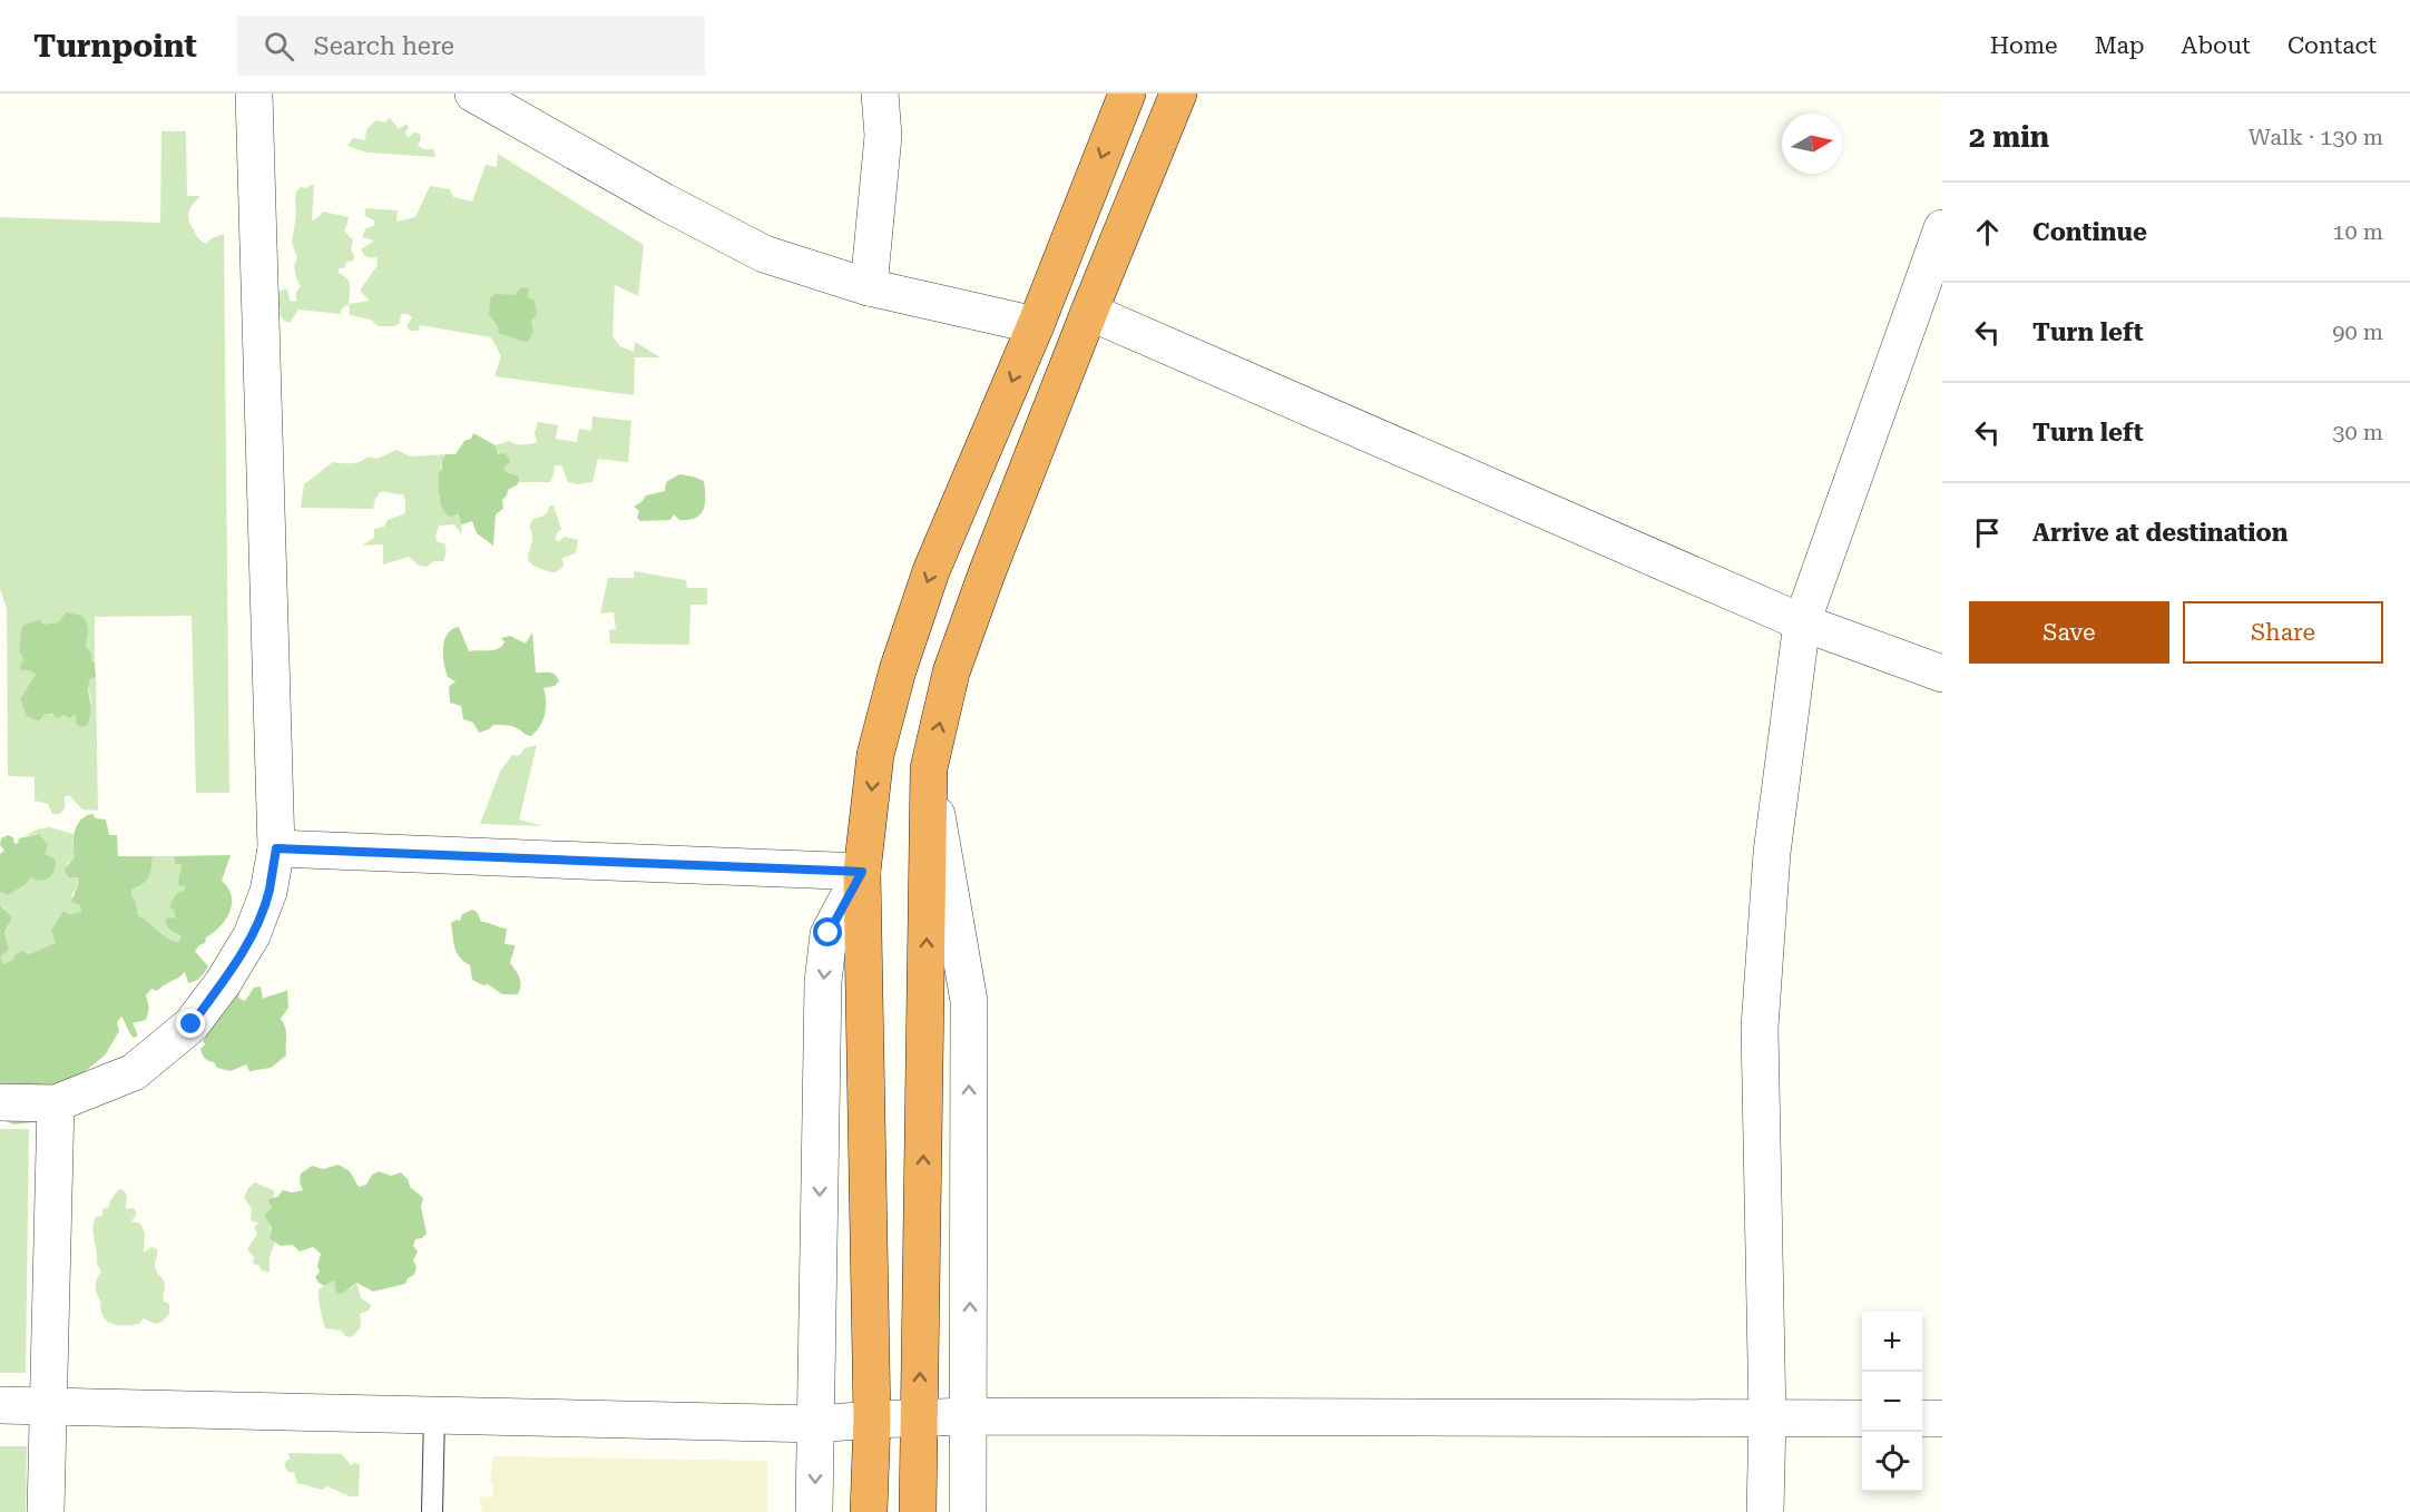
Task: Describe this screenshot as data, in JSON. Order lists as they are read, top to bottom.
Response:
{
  "north": "right",
  "page": {
    "header": "Turnpoint",
    "search": "Search here",
    "nav": [
      "Home",
      "Map",
      "About",
      "Contact"
    ],
    "heading": ["2 min", "Walk · 130 m"],
    "list": [
      ["Continue", "10 m"],
      ["Turn left", "90 m"],
      ["Turn left", "30 m"],
      "Arrive at destination"
    ],
    "buttons": ["Save", "Share"],
    "map_buttons": ["+", "−"]
  }
}
